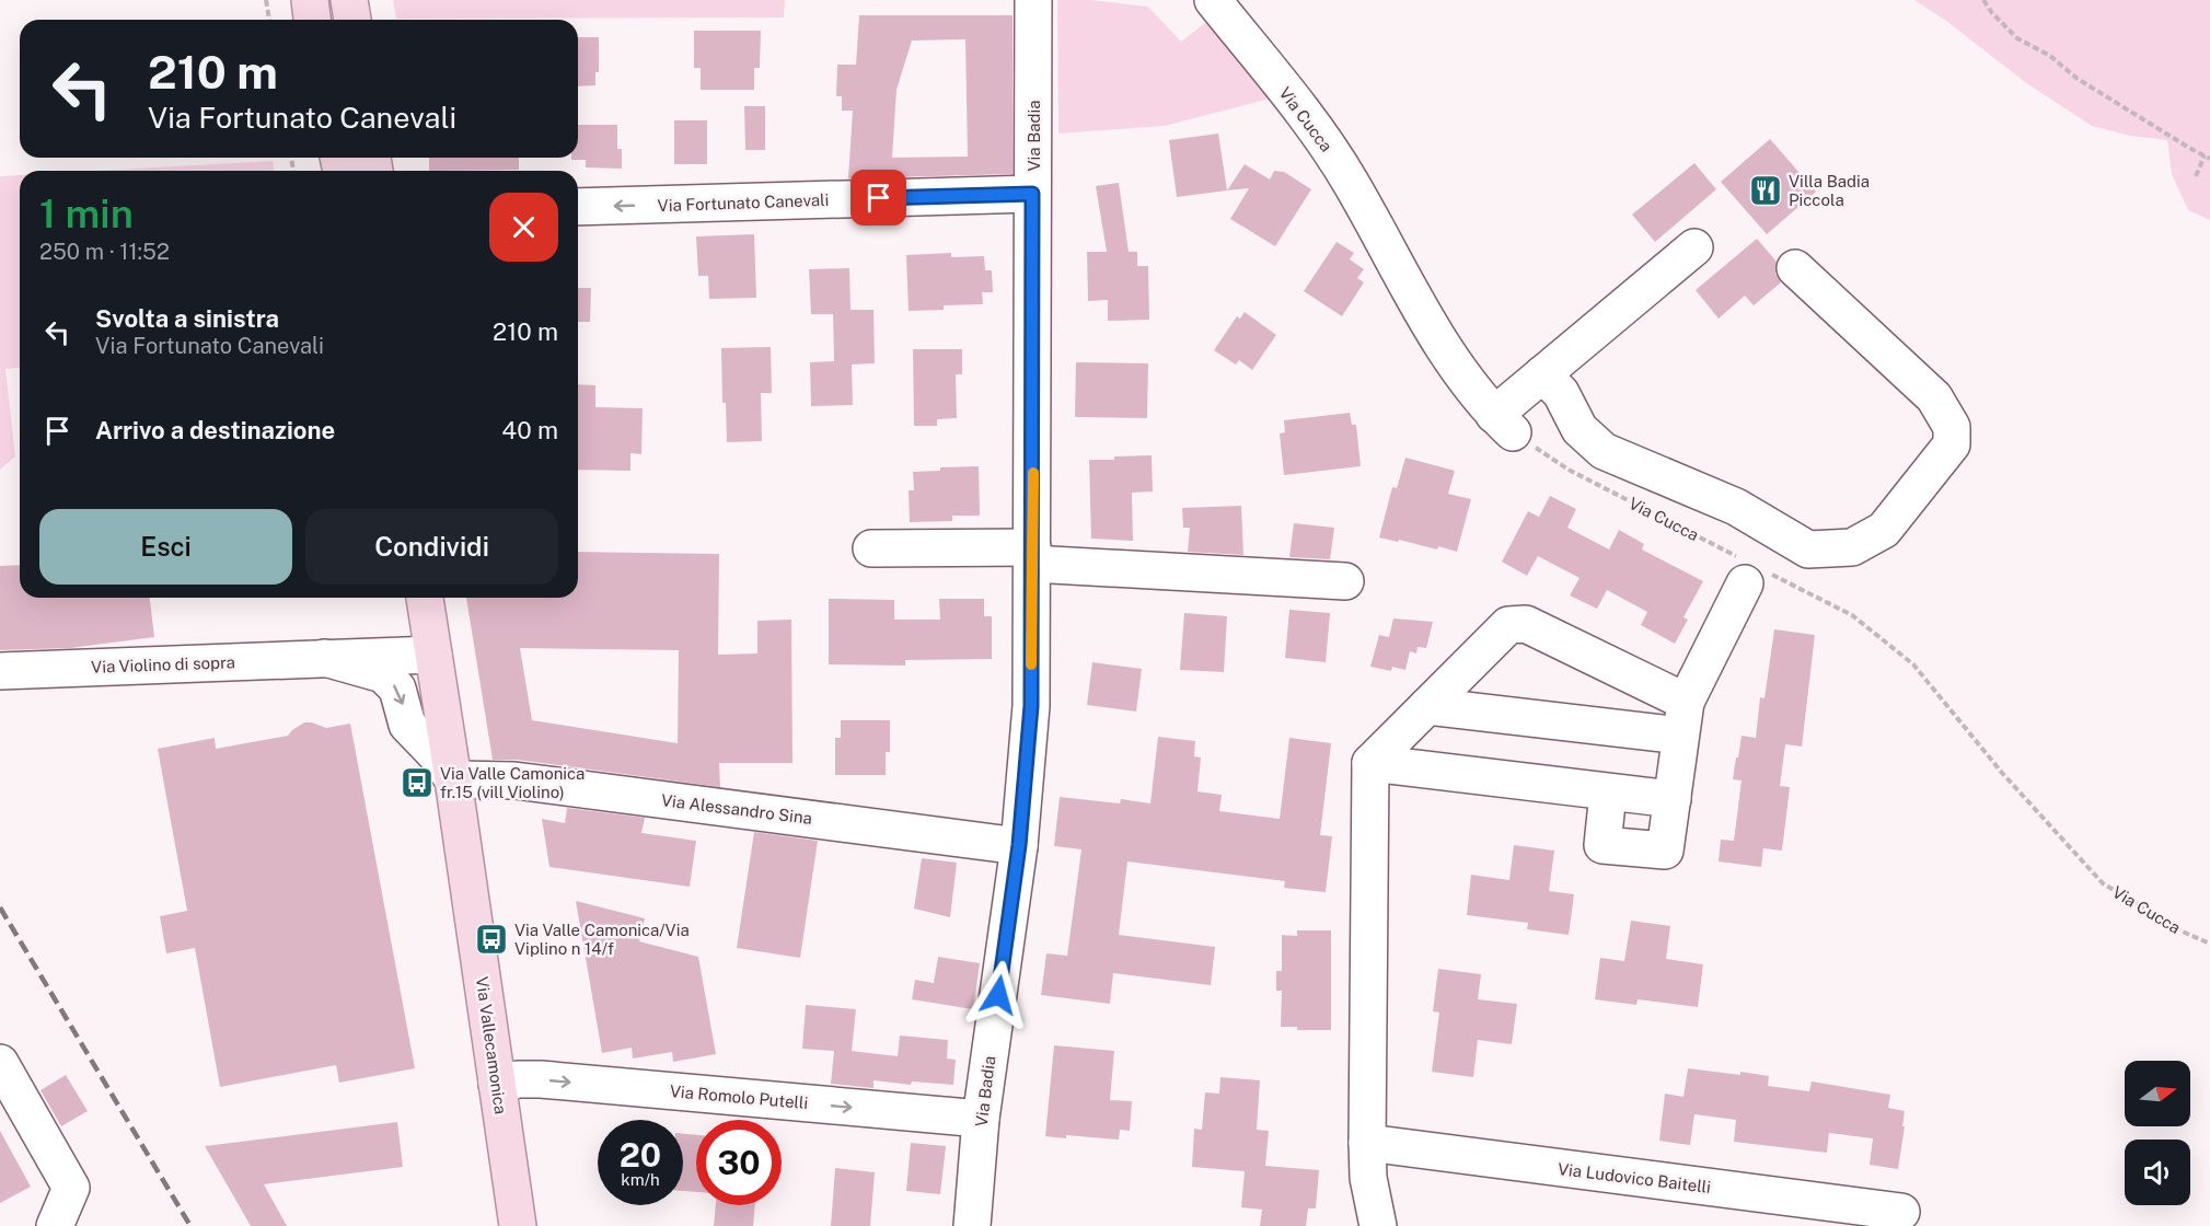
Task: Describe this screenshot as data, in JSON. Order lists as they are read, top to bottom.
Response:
{
  "streets": {
    "main road": ["Via Vallecamonica"],
    "street": [
      "Via Cucca",
      "Via Badia",
      "Via Fortunato Canevali",
      "Via Violino di sopra",
      "Via Alessandro Sina",
      "Via Romolo Putelli",
      "Via Ludovico Baitelli"
    ]
  },
  "crossings": [
    ["Via Badia", "Via Fortunato Canevali"],
    ["Via Badia", "Via Alessandro Sina"],
    ["Via Badia", "Via Romolo Putelli"],
    ["Via Violino di sopra", "Via Alessandro Sina"],
    ["Via Violino di sopra", "Via Vallecamonica"],
    ["Via Alessandro Sina", "Via Vallecamonica"],
    ["Via Vallecamonica", "Via Romolo Putelli"]
  ],
  "one_way": ["Via Fortunato Canevali", "Via Romolo Putelli"],
  "places": {
    "restaurant": ["Villa Badia Piccola"],
    "bus stop": ["Via Valle Camonica fr.15 (vill Violino)", "Via Valle Camonica/Via Viplino n 14/f"]
  },
  "north": "right",
  "page": {
    "turn": ["210 m", "Via Fortunato Canevali"],
    "heading": ["1 min", "250 m · 11:52"],
    "list": [
      {
        "name": "Svolta a sinistra",
        "note": "Via Fortunato Canevali",
        "value": "210 m"
      },
      {
        "name": "Arrivo a destinazione",
        "value": "40 m"
      }
    ],
    "buttons": ["Esci", "Condividi"],
    "speed": "20 km/h",
    "limit": "30"
  }
}
